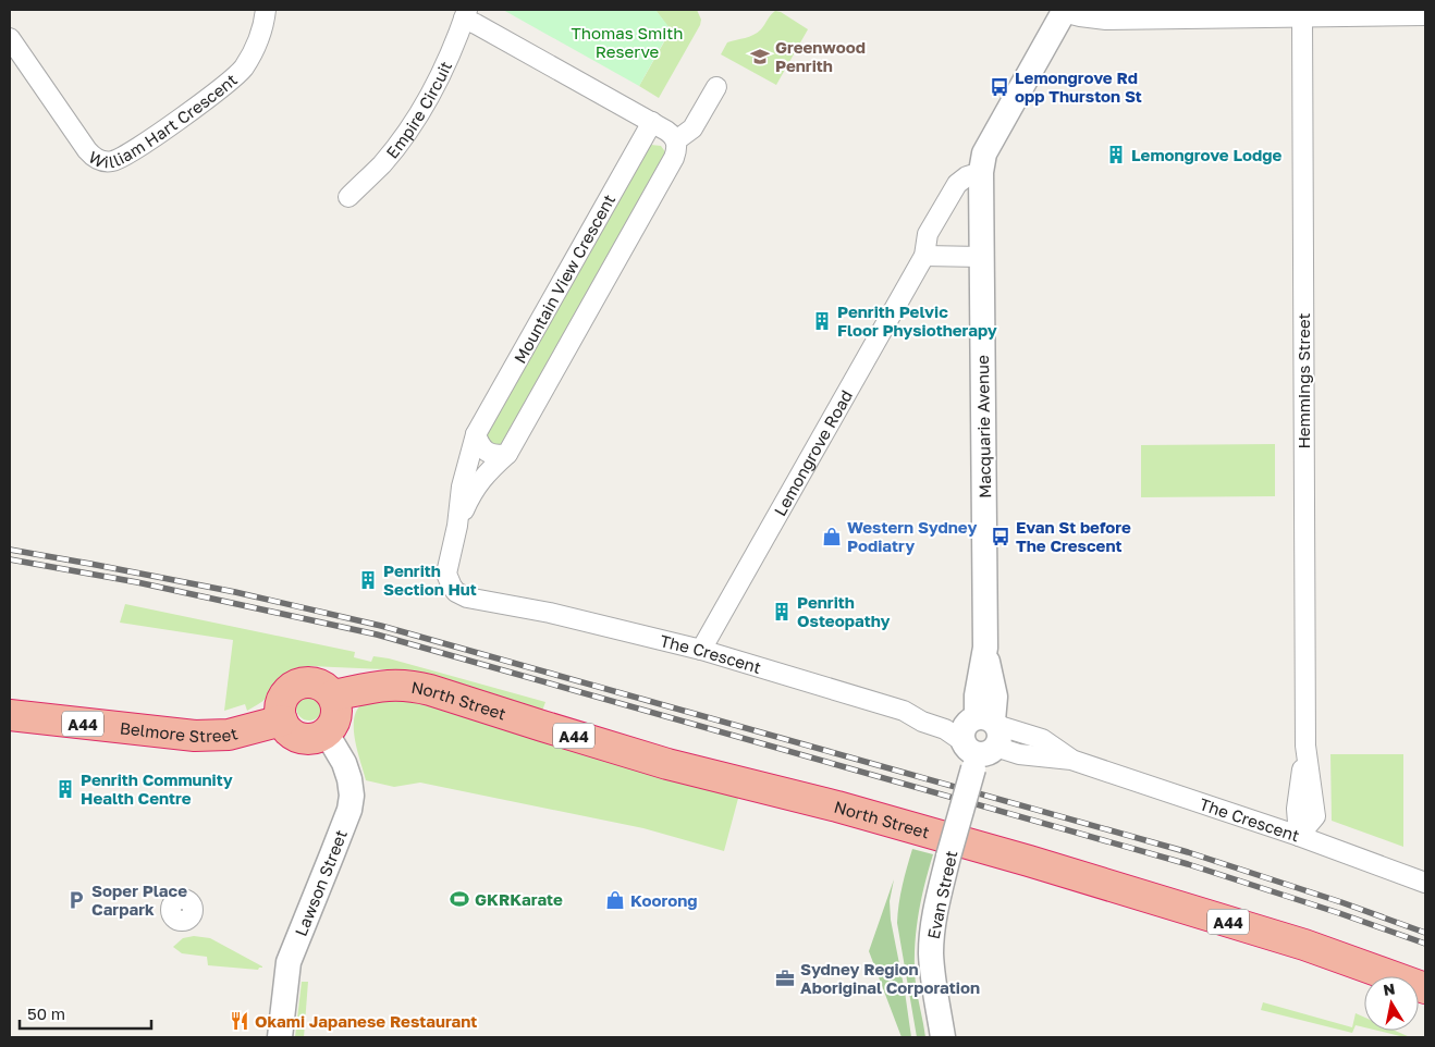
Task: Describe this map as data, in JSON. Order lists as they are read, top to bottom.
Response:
{
  "streets": {
    "highway": ["North Street", "A44", "Belmore Street"],
    "street": [
      "Empire Circuit",
      "William Hart Crescent",
      "Mountain View Crescent",
      "Hemmings Street",
      "Macquarie Avenue",
      "Lemongrove Road",
      "The Crescent",
      "Lawson Street",
      "Evan Street"
    ]
  },
  "crossings": [
    ["Mountain View Crescent", "The Crescent"],
    ["Hemmings Street", "The Crescent"],
    ["Macquarie Avenue", "Lemongrove Road"],
    ["Macquarie Avenue", "The Crescent"],
    ["Macquarie Avenue", "Evan Street"],
    ["Lemongrove Road", "The Crescent"],
    ["The Crescent", "Evan Street"],
    ["North Street", "Belmore Street"],
    ["North Street", "Lawson Street"],
    ["Belmore Street", "Lawson Street"]
  ],
  "parks": ["Thomas Smith Reserve"],
  "places": {
    "school or university": ["Greenwood Penrith"],
    "bus stop": ["Lemongrove Rd opp Thurston St", "Evan St before The Crescent"],
    "building": [
      "Lemongrove Lodge",
      "Penrith Pelvic Floor Physiotherapy",
      "Penrith Section Hut",
      "Penrith Osteopathy",
      "Penrith Community Health Centre"
    ],
    "shop": ["Western Sydney Podiatry", "Koorong"],
    "sports": ["GKRKarate"],
    "parking": ["Soper Place Carpark"],
    "office": ["Sydney Region Aboriginal Corporation"],
    "restaurant": ["Okami Japanese Restaurant"]
  },
  "scale_bar": "50 m",
  "north": "top"
}
